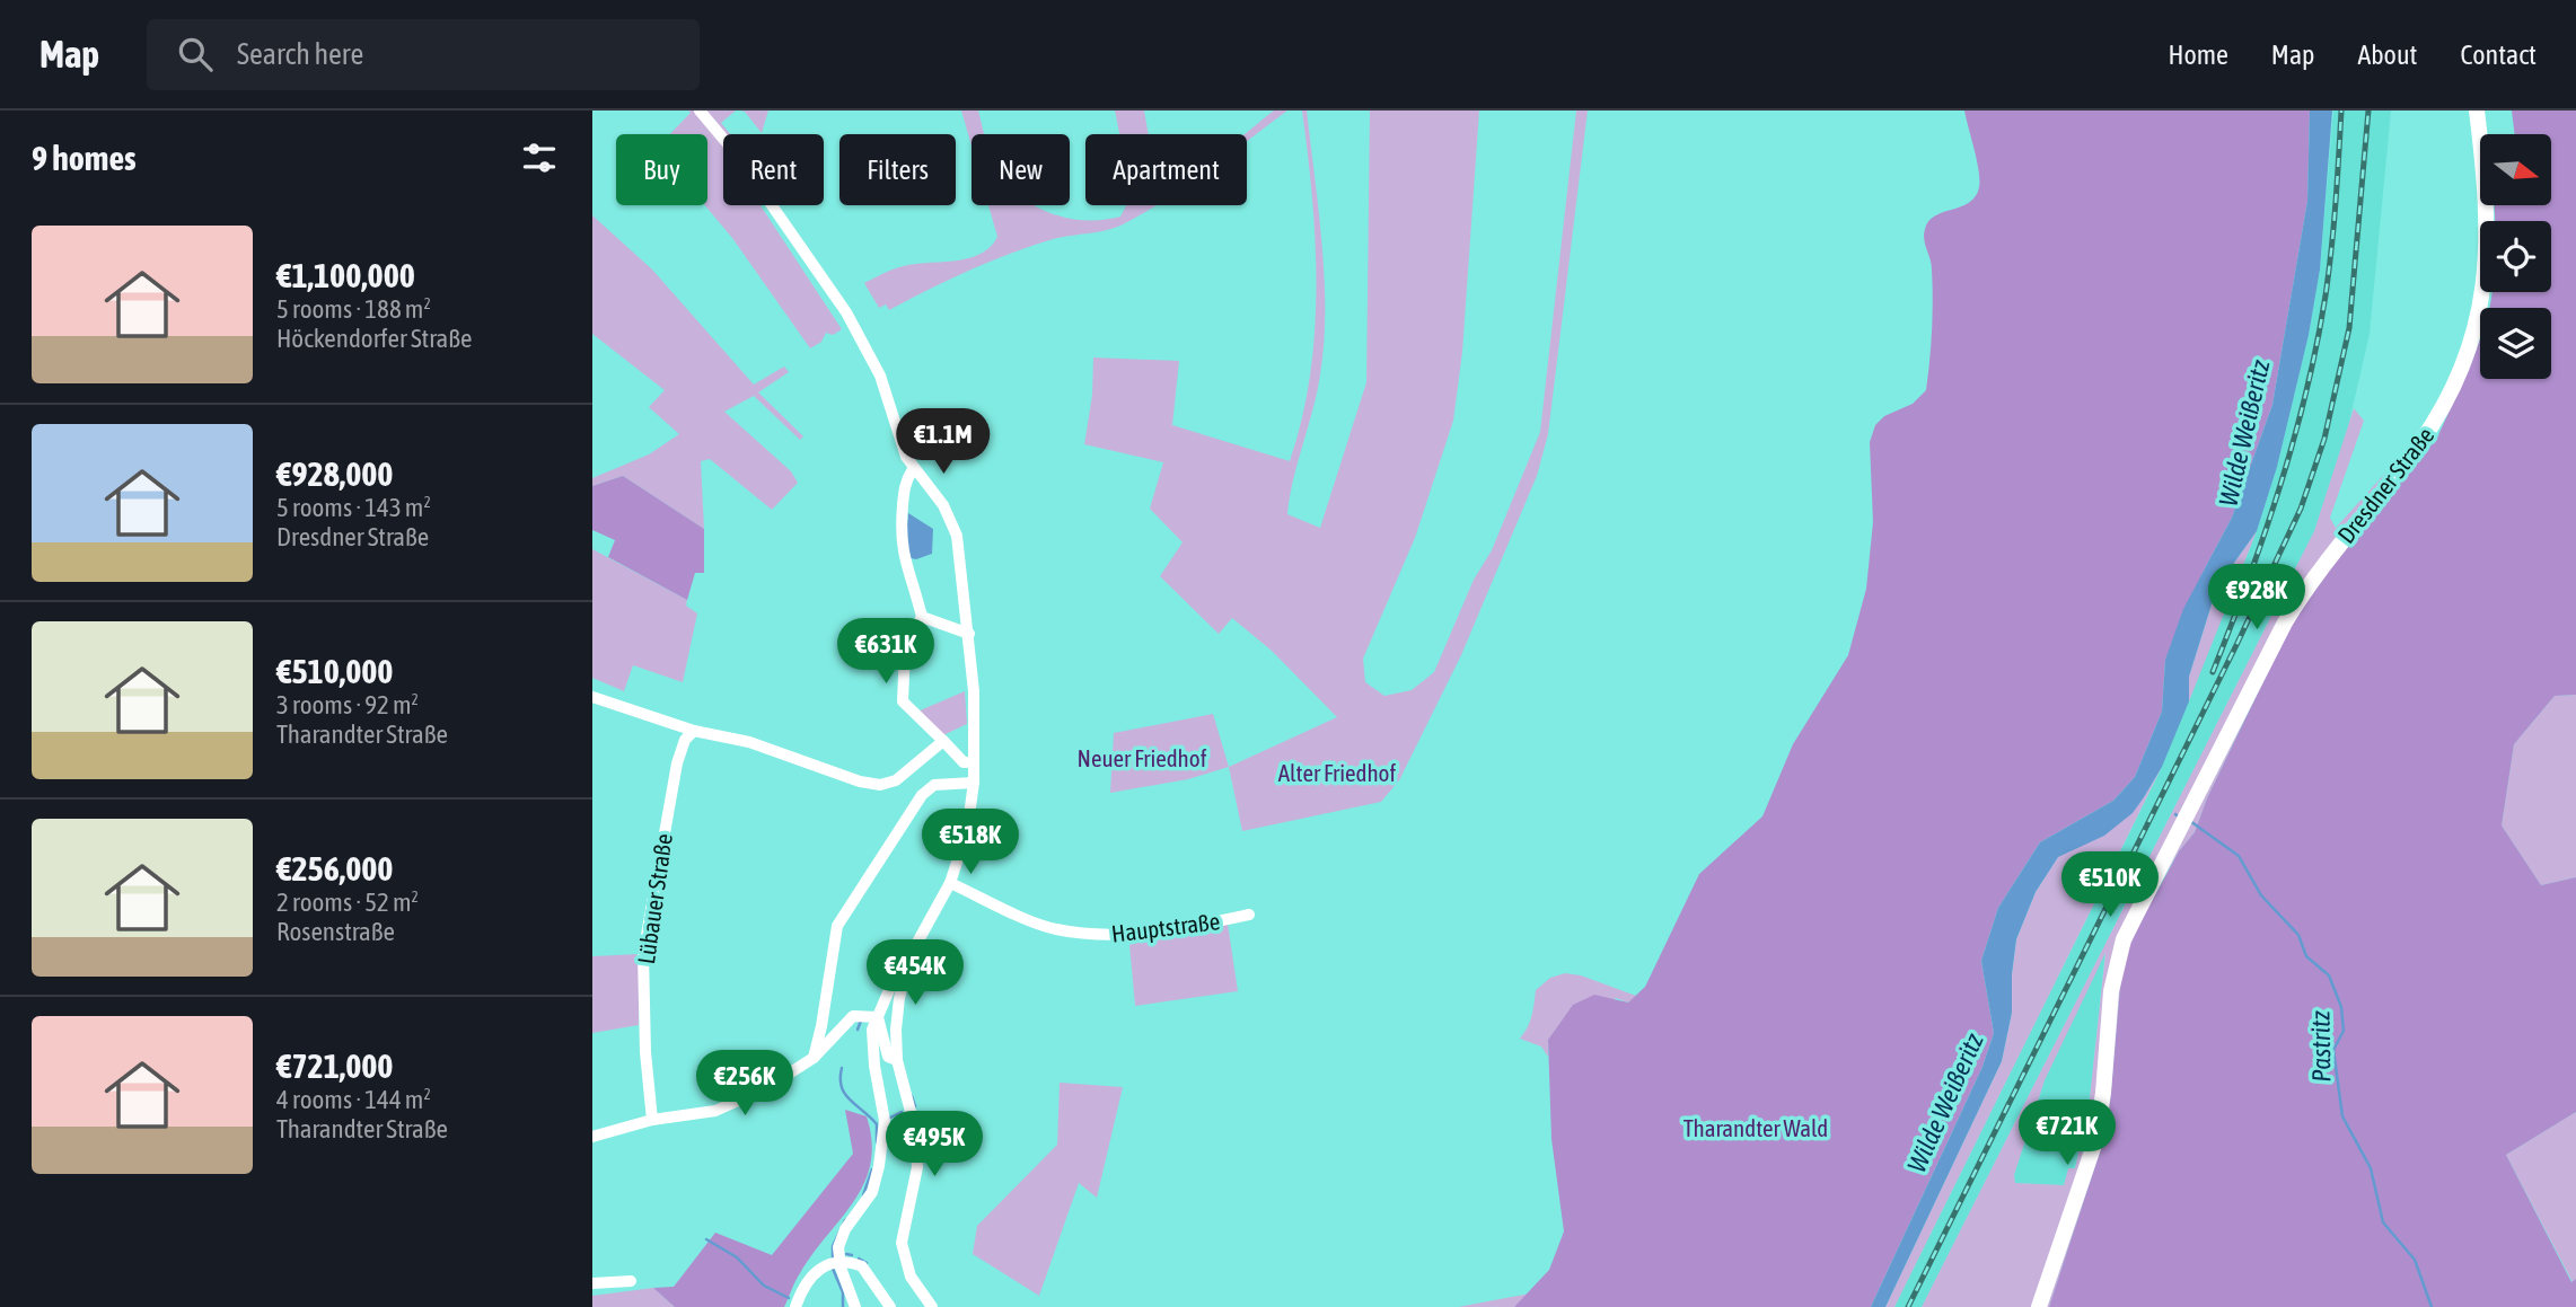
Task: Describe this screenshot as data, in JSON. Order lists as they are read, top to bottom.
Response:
{
  "streets": {
    "main road": ["Dresdner Straße"],
    "street": ["Lübauer Straße", "Hauptstraße"]
  },
  "water": ["Wilde Weißeritz", "Pastritz"],
  "parks": ["Neuer Friedhof", "Alter Friedhof", "Tharandter Wald"],
  "north": "right",
  "page": {
    "header": "Map",
    "search": "Search here",
    "nav": [
      "Home",
      "Map",
      "About",
      "Contact"
    ],
    "heading": "9 homes",
    "chip": [
      "Buy",
      "Rent",
      "Filters",
      "New",
      "Apartment"
    ],
    "list": [
      {
        "name": "€1,100,000",
        "note": "5 rooms · 188 m² · Höckendorfer Straße"
      },
      {
        "name": "€928,000",
        "note": "5 rooms · 143 m² · Dresdner Straße"
      },
      {
        "name": "€510,000",
        "note": "3 rooms · 92 m² · Tharandter Straße"
      },
      {
        "name": "€256,000",
        "note": "2 rooms · 52 m² · Rosenstraße"
      },
      {
        "name": "€721,000",
        "note": "4 rooms · 144 m² · Tharandter Straße"
      }
    ],
    "price": [
      "€1.1M",
      "€928K",
      "€631K",
      "€518K",
      "€510K",
      "€454K",
      "€256K",
      "€721K",
      "€495K"
    ]
  }
}
